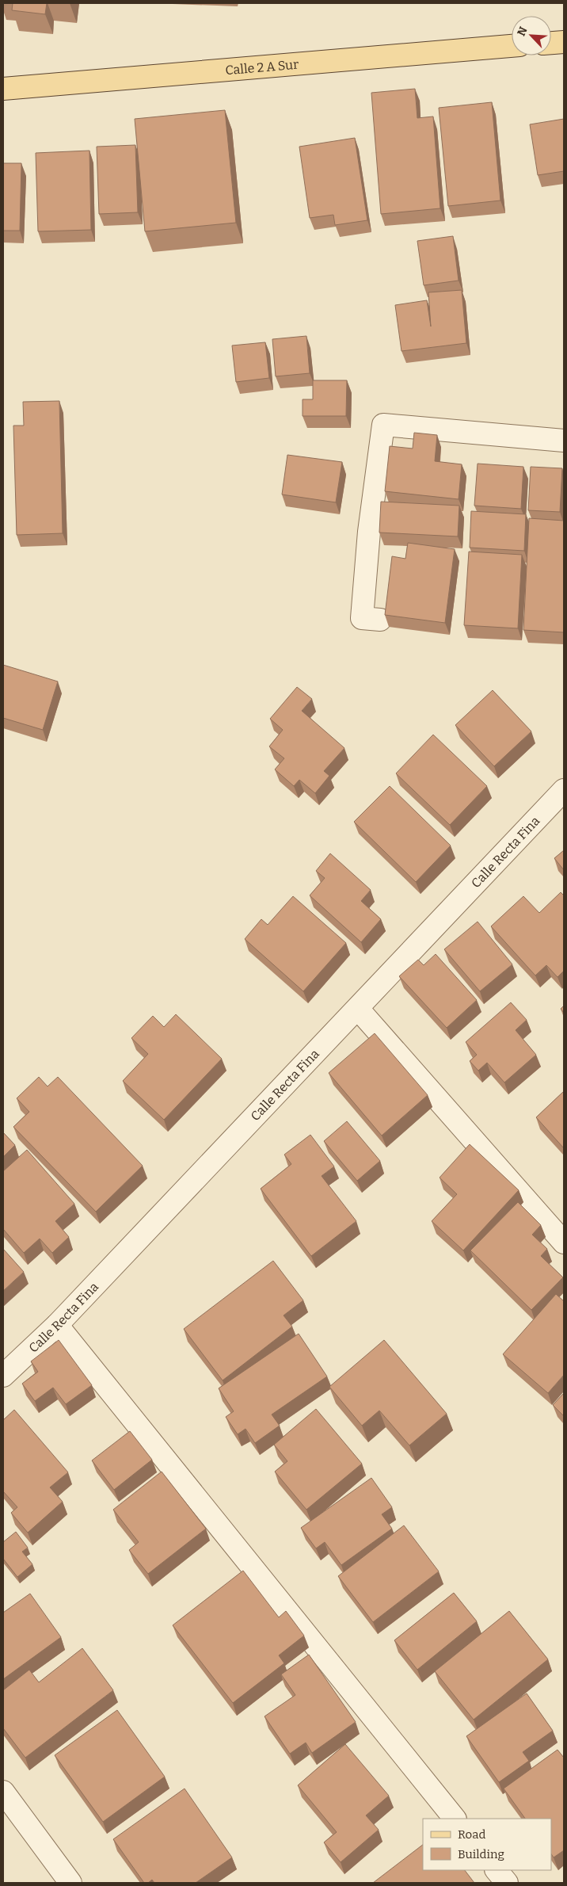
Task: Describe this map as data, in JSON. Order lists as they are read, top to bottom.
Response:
{
  "streets": {
    "main road": ["Calle 2 A Sur"],
    "street": ["Calle Recta Fina"]
  },
  "legend": ["Road", "Building"],
  "north": "top left"
}
